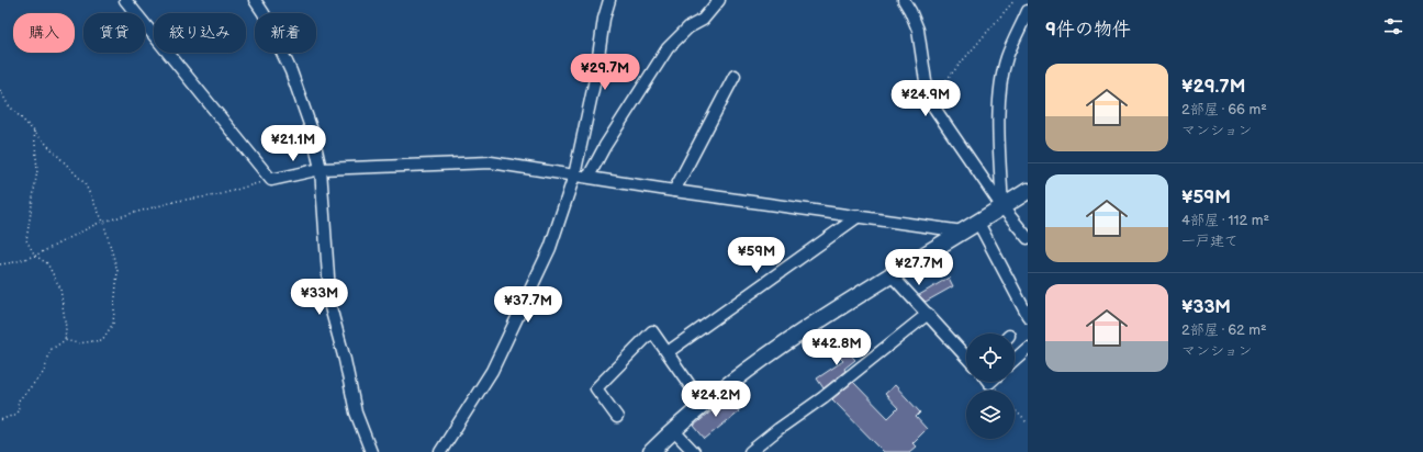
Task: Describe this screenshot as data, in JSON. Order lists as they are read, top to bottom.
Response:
{
  "page": {
    "heading": "9件の物件",
    "chip": [
      "購入",
      "賃貸",
      "絞り込み",
      "新着"
    ],
    "list": [
      {
        "name": "¥29.7M",
        "note": "2部屋 · 66 m² · マンション"
      },
      {
        "name": "¥59M",
        "note": "4部屋 · 112 m² · 一戸建て"
      },
      {
        "name": "¥33M",
        "note": "2部屋 · 62 m² · マンション"
      }
    ],
    "price": [
      "¥29.7M",
      "¥24.9M",
      "¥21.1M",
      "¥59M",
      "¥27.7M",
      "¥33M",
      "¥37.7M",
      "¥42.8M",
      "¥24.2M"
    ]
  }
}
